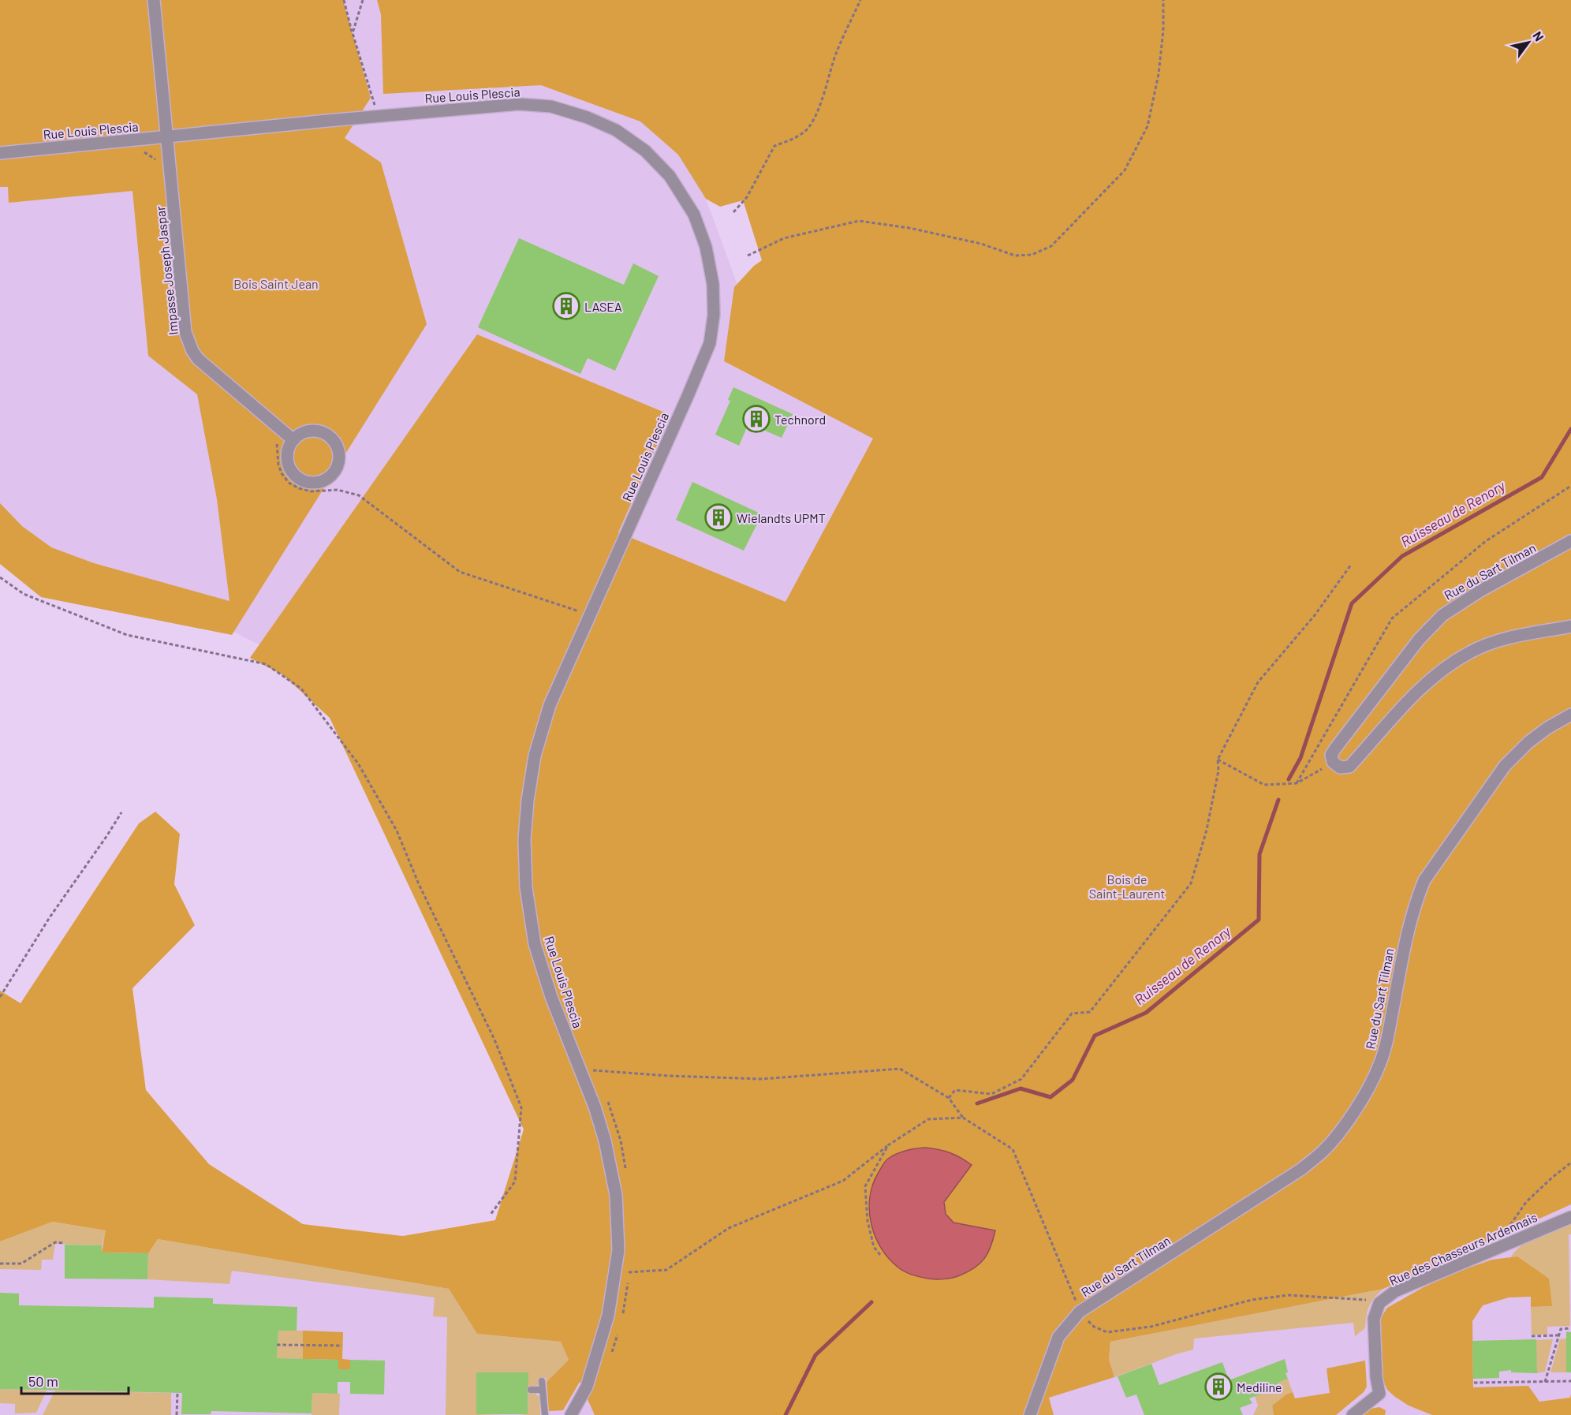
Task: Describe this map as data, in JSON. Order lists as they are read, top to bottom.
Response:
{
  "streets": {
    "street": [
      "Rue Louis Plescia",
      "Impasse Joseph Jaspar",
      "Rue du Sart Tilman",
      "Rue des Chasseurs Ardennais"
    ]
  },
  "crossings": [
    ["Rue Louis Plescia", "Impasse Joseph Jaspar"]
  ],
  "water": ["Ruisseau de Renory"],
  "parks": ["Bois Saint Jean", "Bois de Saint-Laurent"],
  "places": {
    "building": [
      "LASEA",
      "Technord",
      "Wielandts UPMT",
      "Mediline"
    ]
  },
  "scale_bar": "50 m",
  "north": "top right"
}
